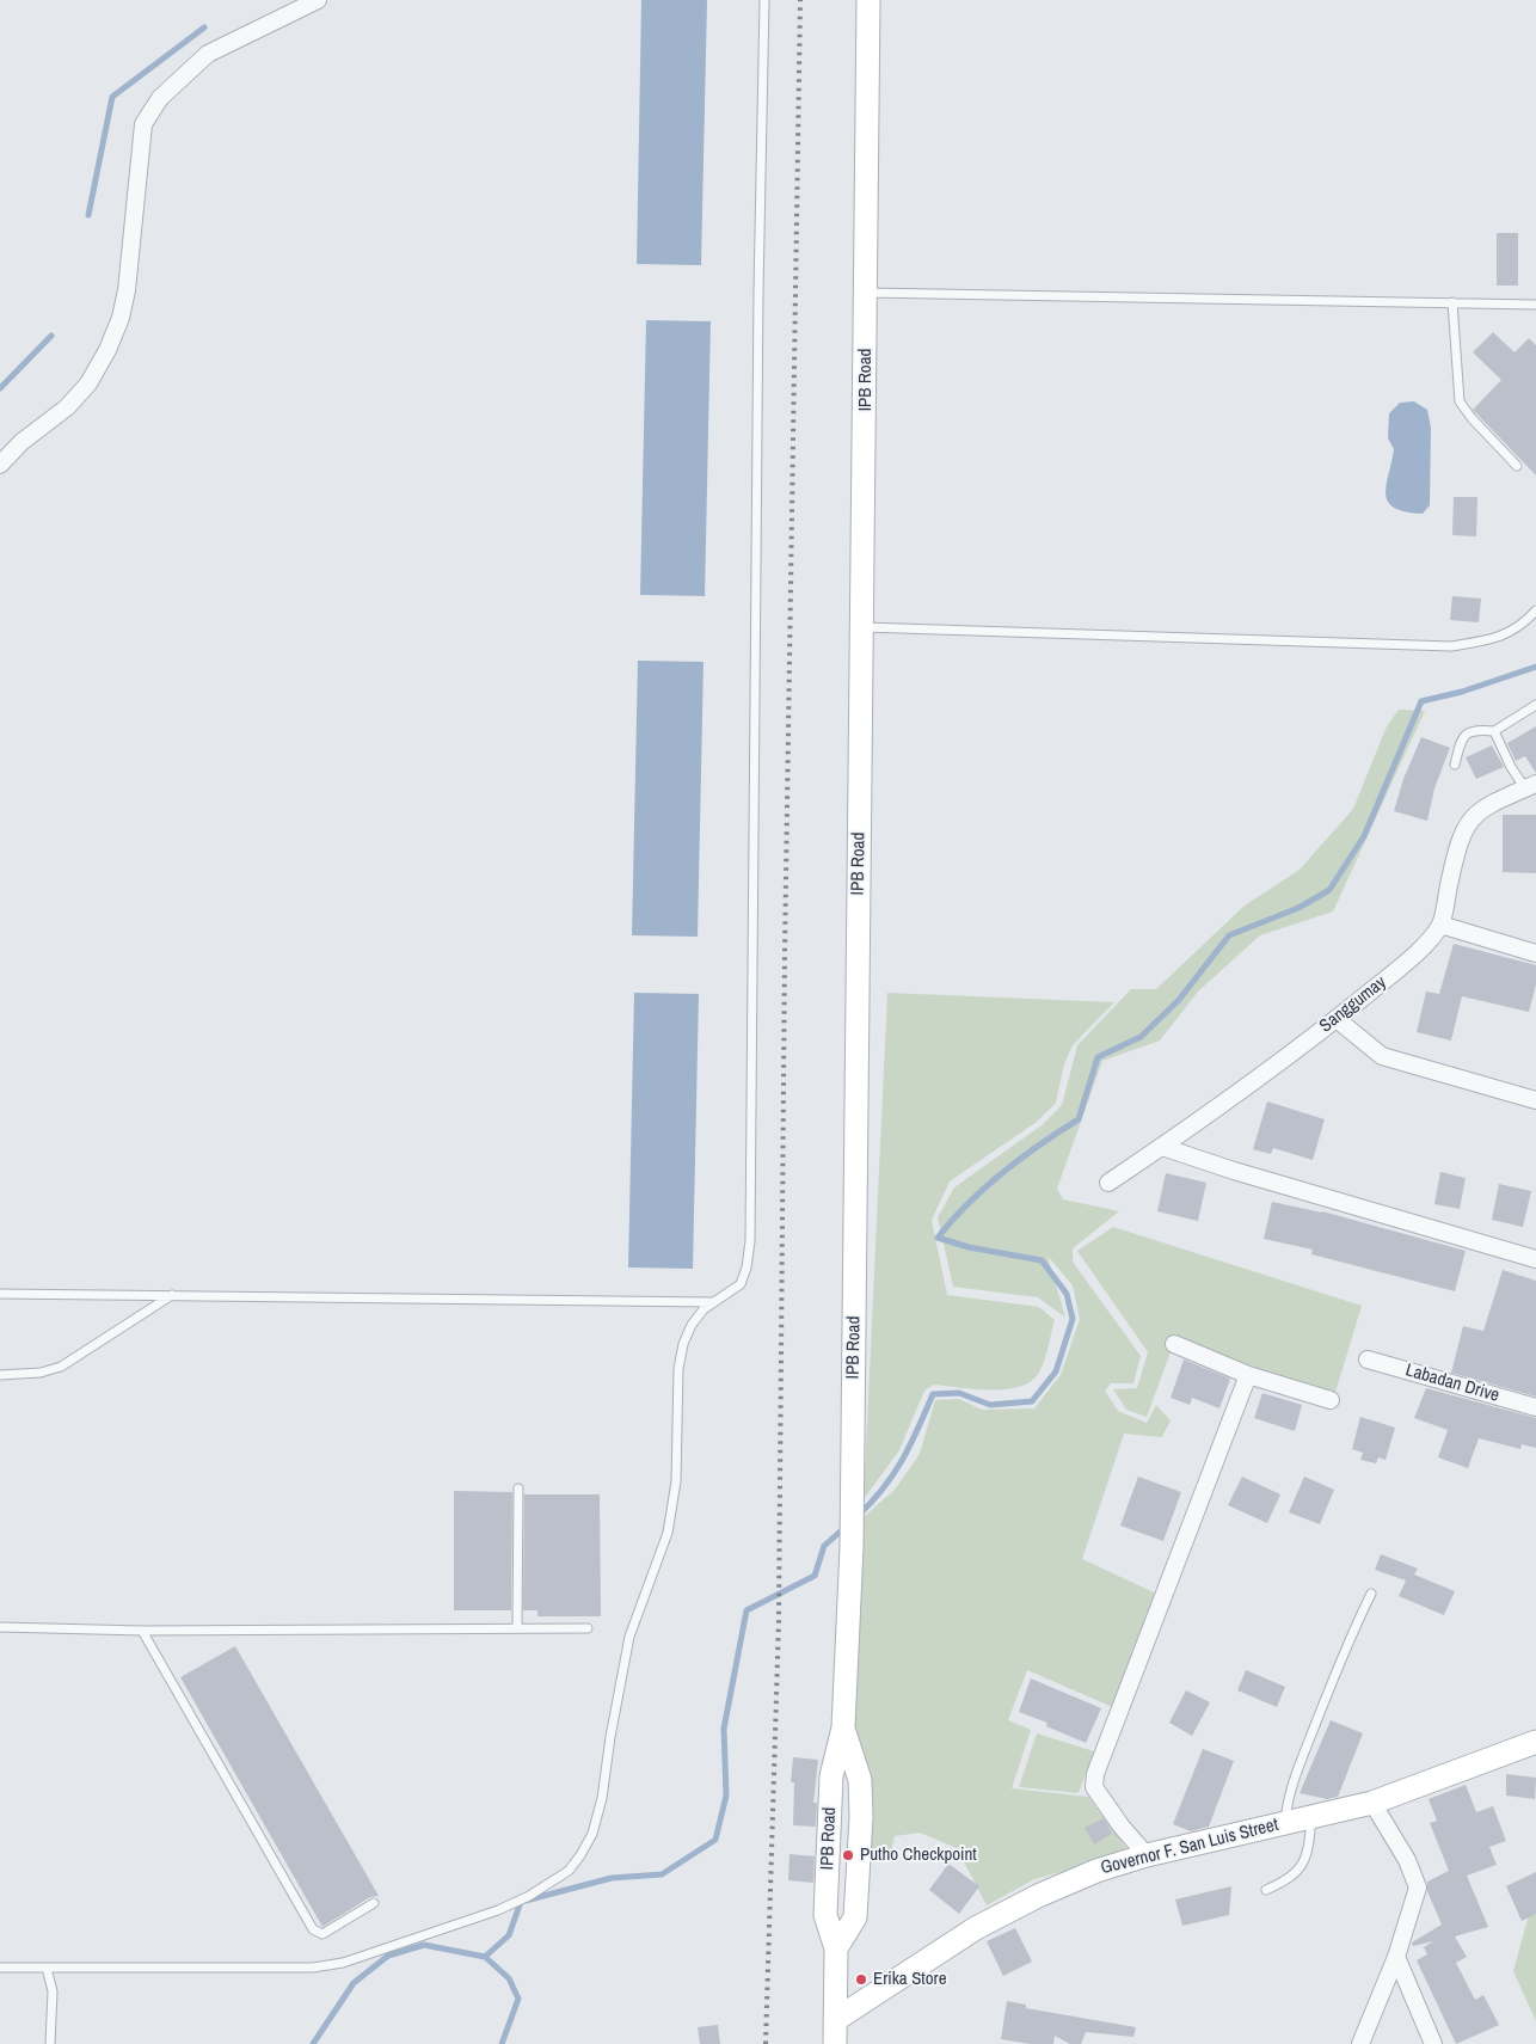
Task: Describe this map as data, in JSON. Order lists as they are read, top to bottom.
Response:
{
  "streets": {
    "street": [
      "IPB Road",
      "Sanggumay",
      "Labadan Drive",
      "Governor F. San Luis Street"
    ]
  },
  "crossings": [
    ["IPB Road", "Governor F. San Luis Street"]
  ],
  "places": ["Putho Checkpoint", "Erika Store"]
}
